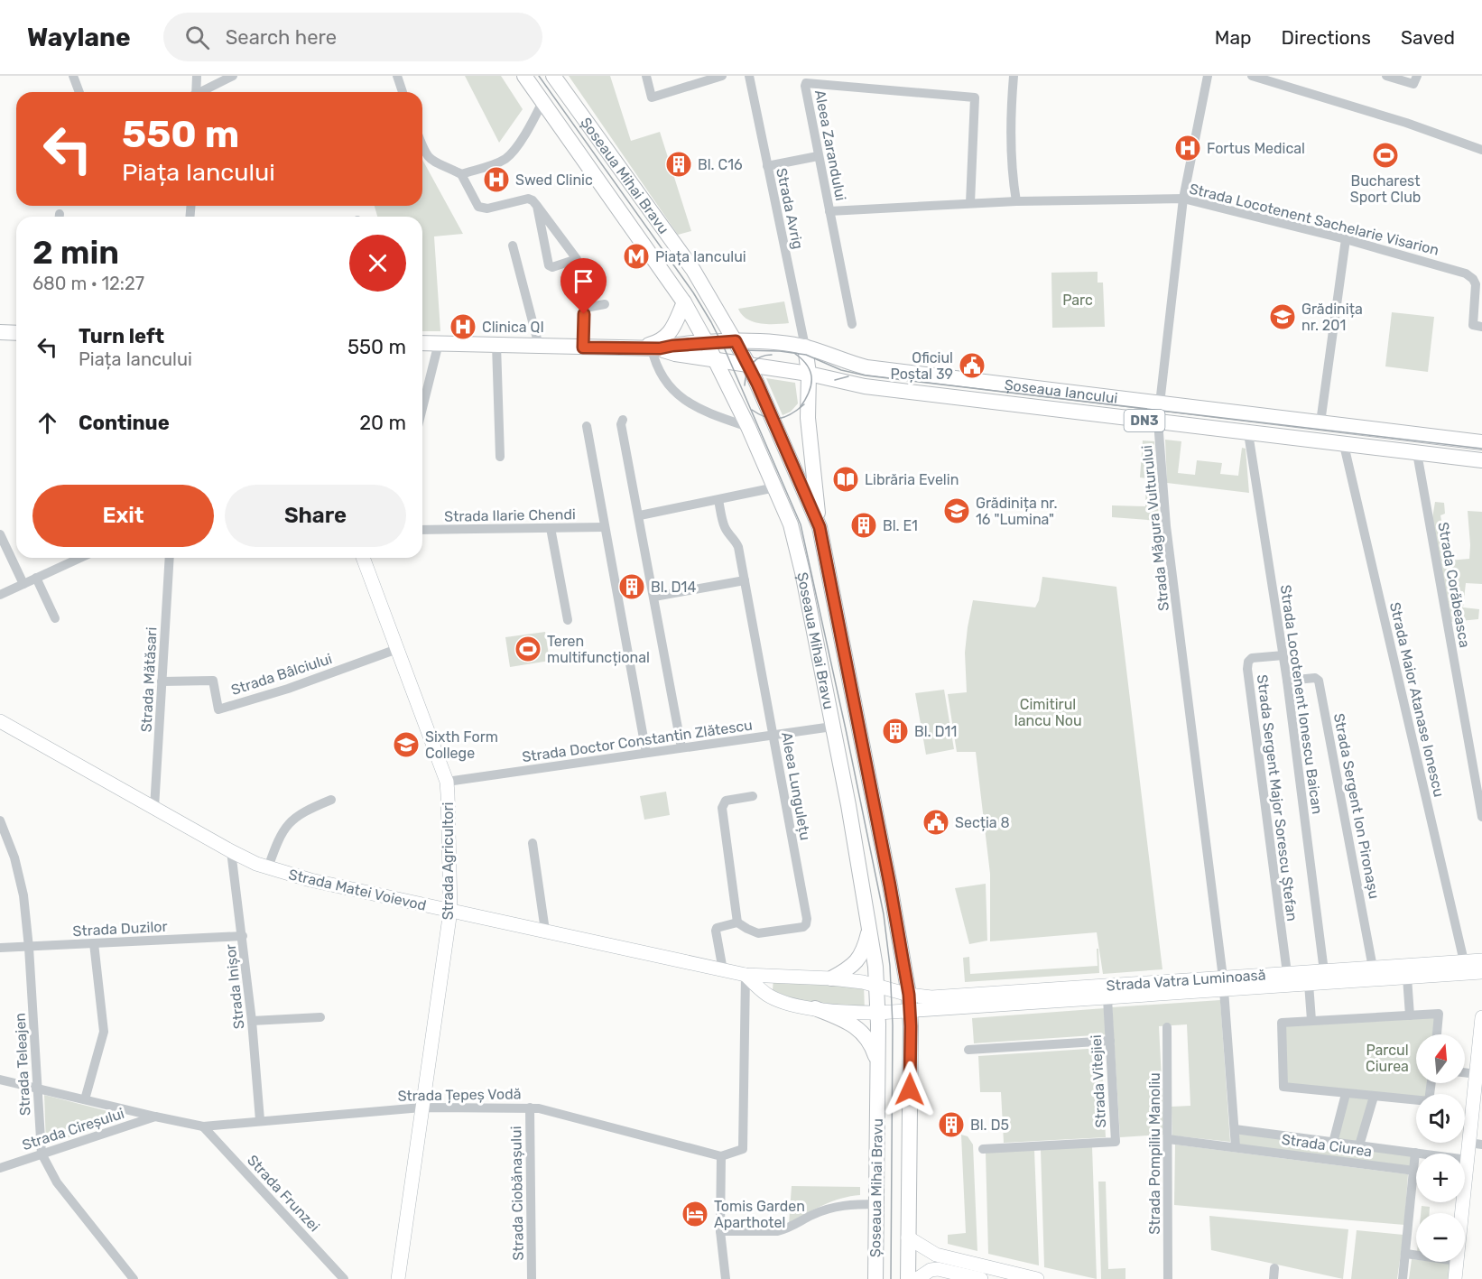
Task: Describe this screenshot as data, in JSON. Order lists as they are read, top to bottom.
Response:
{
  "streets": {
    "main road": ["Șoseaua Mihai Bravu", "Șoseaua Iancului", "DN3"],
    "street": [
      "Aleea Zarandului",
      "Strada Avrig",
      "Strada Locotenent Sachelarie Visarion",
      "Strada Ilarie Chendi",
      "Strada Măgura Vulturului",
      "Strada Corăbeasca",
      "Strada Bâlciului",
      "Strada Mătăsari",
      "Strada Locotenent Ionescu Baican",
      "Strada Maior Atanase Ionescu",
      "Strada Doctor Constantin Zlătescu",
      "Aleea Lungulețu",
      "Strada Sergent Major Sorescu Ștefan",
      "Strada Sergent Ion Pironașu",
      "Strada Agricultori",
      "Strada Matei Voievod",
      "Strada Duzilor",
      "Strada Vatra Luminoasă",
      "Strada Inișor",
      "Strada Teleajen",
      "Strada Vitejiei",
      "Strada Țepeș Vodă",
      "Strada Cireșului",
      "Strada Ciurea",
      "Strada Pompiliu Manoliu",
      "Strada Frunzei",
      "Strada Ciobănașului"
    ]
  },
  "crossings": [
    ["Aleea Zarandului", "Strada Locotenent Sachelarie Visarion"],
    ["Șoseaua Mihai Bravu", "DN3"],
    ["Șoseaua Mihai Bravu", "Strada Doctor Constantin Zlătescu"],
    ["Șoseaua Mihai Bravu", "Strada Matei Voievod"],
    ["Șoseaua Mihai Bravu", "Strada Vatra Luminoasă"],
    ["Strada Avrig", "Șoseaua Iancului"],
    ["Strada Avrig", "DN3"],
    ["Strada Locotenent Sachelarie Visarion", "Strada Măgura Vulturului"],
    ["Șoseaua Iancului", "DN3"],
    ["Șoseaua Iancului", "Strada Măgura Vulturului"],
    ["Șoseaua Iancului", "Strada Corăbeasca"],
    ["Șoseaua Iancului", "Strada Locotenent Ionescu Baican"],
    ["Șoseaua Iancului", "Strada Maior Atanase Ionescu"],
    ["Strada Măgura Vulturului", "Strada Vatra Luminoasă"],
    ["Strada Bâlciului", "Strada Mătăsari"],
    ["Strada Bâlciului", "Strada Agricultori"],
    ["Strada Mătăsari", "Strada Matei Voievod"],
    ["Strada Locotenent Ionescu Baican", "Strada Sergent Major Sorescu Ștefan"],
    ["Strada Locotenent Ionescu Baican", "Strada Sergent Ion Pironașu"],
    ["Strada Locotenent Ionescu Baican", "Strada Vatra Luminoasă"],
    ["Strada Maior Atanase Ionescu", "Strada Vatra Luminoasă"],
    ["Strada Doctor Constantin Zlătescu", "Aleea Lungulețu"],
    ["Strada Doctor Constantin Zlătescu", "Strada Agricultori"],
    ["Strada Sergent Major Sorescu Ștefan", "Strada Vatra Luminoasă"],
    ["Strada Sergent Ion Pironașu", "Strada Vatra Luminoasă"],
    ["Strada Agricultori", "Strada Matei Voievod"],
    ["Strada Agricultori", "Strada Țepeș Vodă"],
    ["Strada Matei Voievod", "Strada Vatra Luminoasă"],
    ["Strada Matei Voievod", "Strada Inișor"],
    ["Strada Duzilor", "Strada Inișor"],
    ["Strada Duzilor", "Strada Teleajen"],
    ["Strada Vatra Luminoasă", "Strada Vitejiei"],
    ["Strada Inișor", "Strada Țepeș Vodă"],
    ["Strada Teleajen", "Strada Țepeș Vodă"],
    ["Strada Teleajen", "Strada Cireșului"],
    ["Strada Țepeș Vodă", "Strada Cireșului"],
    ["Strada Țepeș Vodă", "Strada Frunzei"],
    ["Strada Țepeș Vodă", "Strada Ciobănașului"],
    ["Strada Ciurea", "Strada Pompiliu Manoliu"]
  ],
  "parks": ["Parc", "Cimitirul Iancu Nou", "Parcul Ciurea"],
  "places": {
    "hospital": ["Fortus Medical", "Swed Clinic", "Clinica QI"],
    "sports": ["Bucharest Sport Club", "Teren multifuncțional"],
    "building": [
      "Bl. C16",
      "Bl. E1",
      "Bl. D14",
      "Bl. D11",
      "Bl. D5"
    ],
    "metro station": ["Piața Iancului"],
    "school or university": ["Grădinița nr. 201", "Grădinița nr. 16 \"Lumina\"", "Sixth Form College"],
    "public building": ["Oficiul Poștal 39", "Secția 8"],
    "library": ["Librăria Evelin"],
    "hotel": ["Tomis Garden Aparthotel"]
  },
  "north": "top",
  "page": {
    "header": "Waylane",
    "search": "Search here",
    "nav": ["Map", "Directions", "Saved"],
    "turn": ["550 m", "Piața Iancului"],
    "heading": ["2 min", "680 m · 12:27"],
    "list": [
      {
        "name": "Turn left",
        "note": "Piața Iancului",
        "value": "550 m"
      },
      {
        "name": "Continue",
        "value": "20 m"
      }
    ],
    "buttons": ["Exit", "Share"],
    "map_buttons": ["+", "−"]
  }
}
